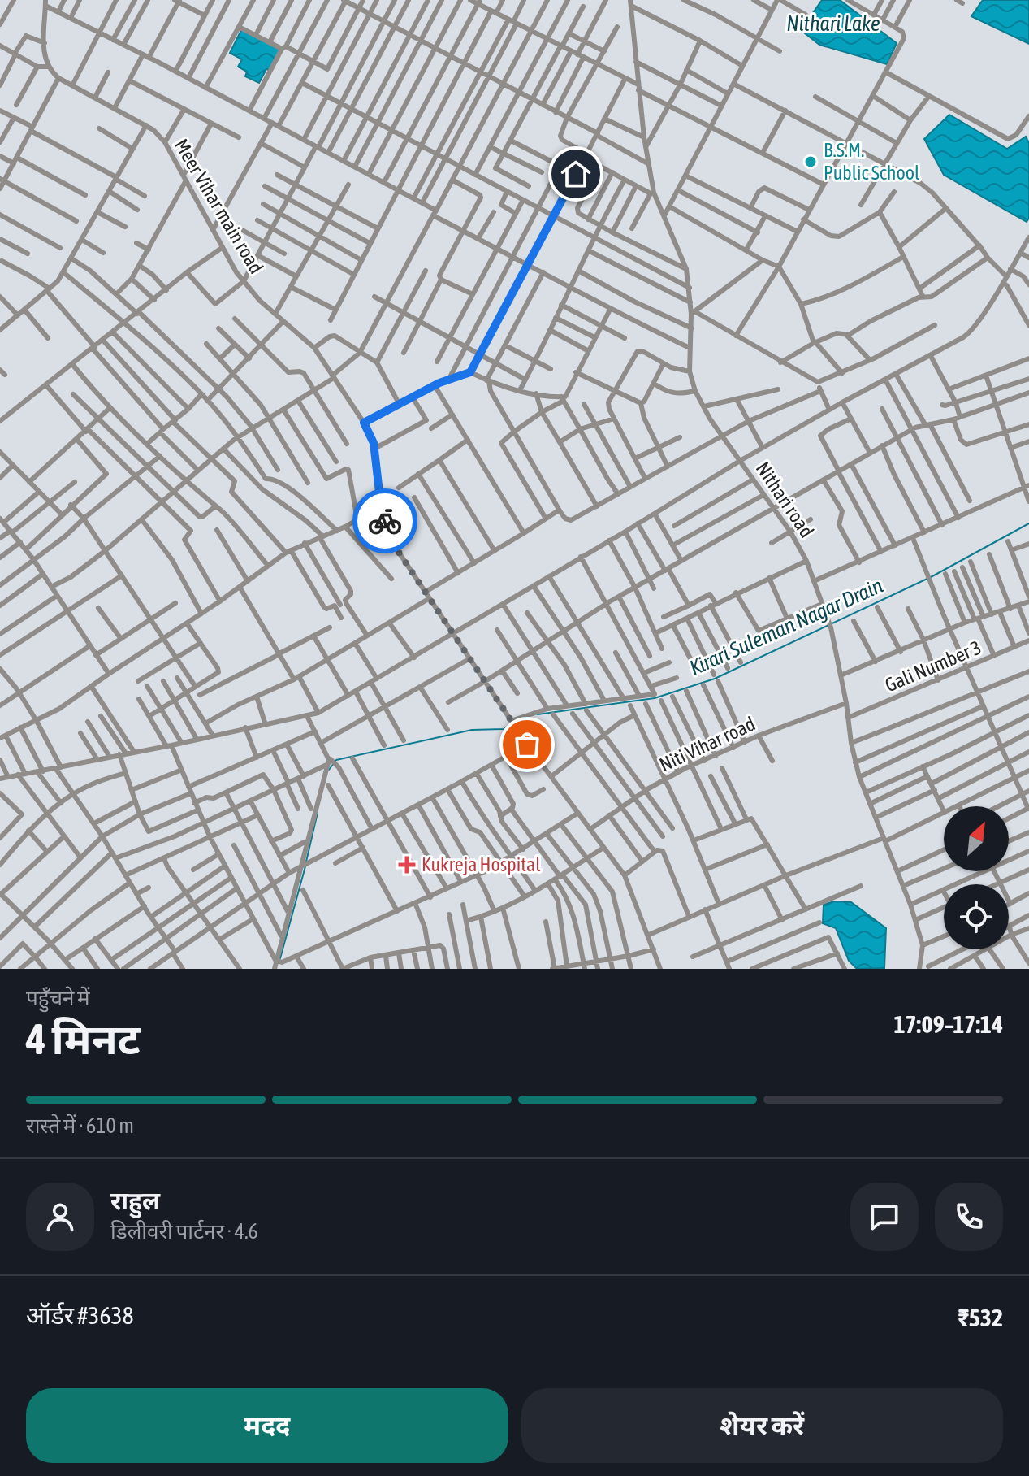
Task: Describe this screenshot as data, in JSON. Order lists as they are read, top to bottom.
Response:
{
  "streets": {
    "street": [
      "Meer Vihar main road",
      "Nithari road",
      "Gali Number 3",
      "Niti Vihar road"
    ]
  },
  "crossings": [
    ["Meer Vihar main road", "Niti Vihar road"],
    ["Nithari road", "Gali Number 3"],
    ["Nithari road", "Niti Vihar road"]
  ],
  "water": ["Nithari Lake", "Kirari Suleman Nagar Drain"],
  "places": {
    "other": ["B.S.M. Public School"],
    "health": ["Kukreja Hospital"]
  },
  "north": "top right",
  "page": {
    "heading": ["4 मिनट", "पहुँचने में", "17:09–17:14"],
    "panel": [
      "राहुल",
      "डिलीवरी पार्टनर · 4.6",
      "ऑर्डर #3638",
      "₹532"
    ],
    "bar": "रास्ते में · 610 m",
    "buttons": ["मदद", "शेयर करें"]
  }
}
